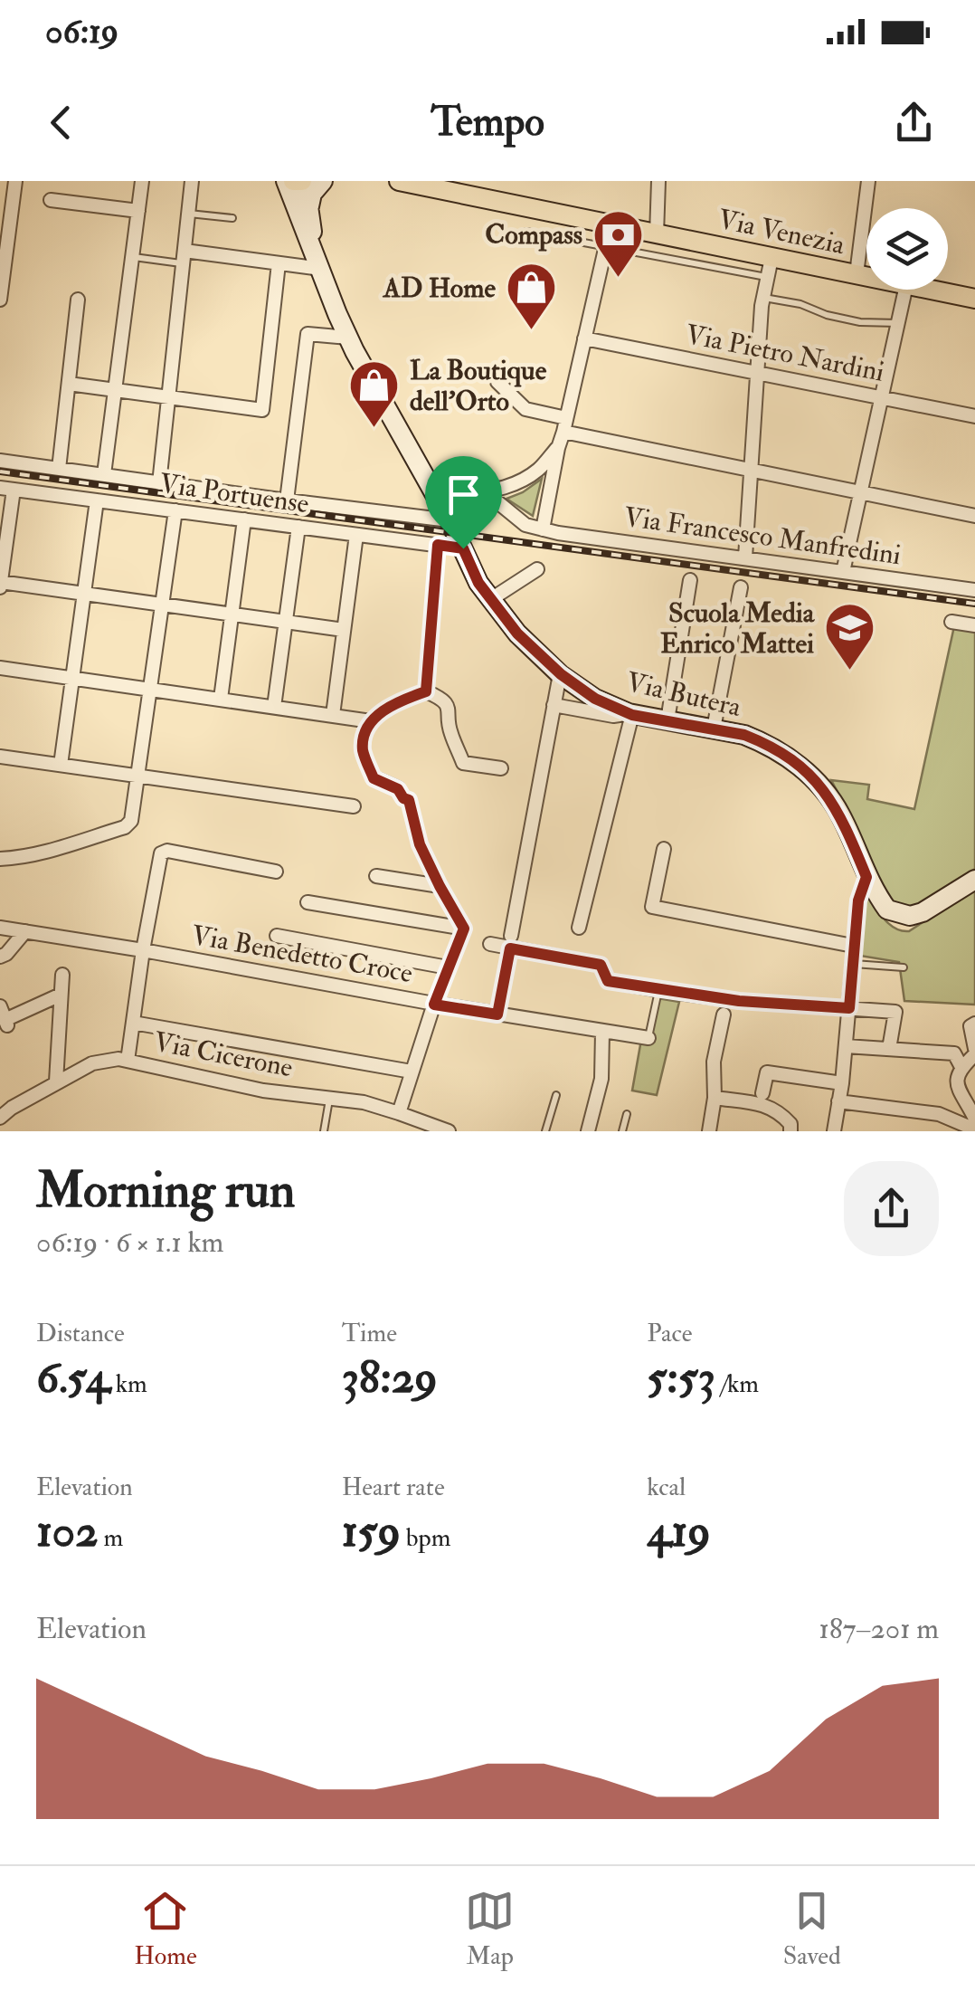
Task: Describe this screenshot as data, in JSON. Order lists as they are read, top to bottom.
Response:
{
  "streets": {
    "main road": ["Via Venezia"],
    "street": [
      "Via Pietro Nardini",
      "Via Portuense",
      "Via Francesco Manfredini",
      "Via Butera",
      "Via Benedetto Croce",
      "Via Cicerone"
    ]
  },
  "crossings": [
    ["Via Portuense", "Via Butera"]
  ],
  "places": {
    "bank": ["Compass"],
    "shop": ["AD Home", "La Boutique dell'Orto"],
    "school or university": ["Scuola Media Enrico Mattei"]
  },
  "page": {
    "status": "06:19",
    "header": "Tempo",
    "heading": ["Morning run", "06:19 · 6 × 1.1 km"],
    "stats": [
      ["Distance", "6.54 km"],
      ["Time", "38:29"],
      ["Pace", "5:53 /km"],
      ["Elevation", "102 m"],
      ["Heart rate", "159 bpm"],
      ["kcal", "419"]
    ],
    "chart": ["Elevation", "187–201 m"],
    "tabs": ["Home", "Map", "Saved"]
  }
}
